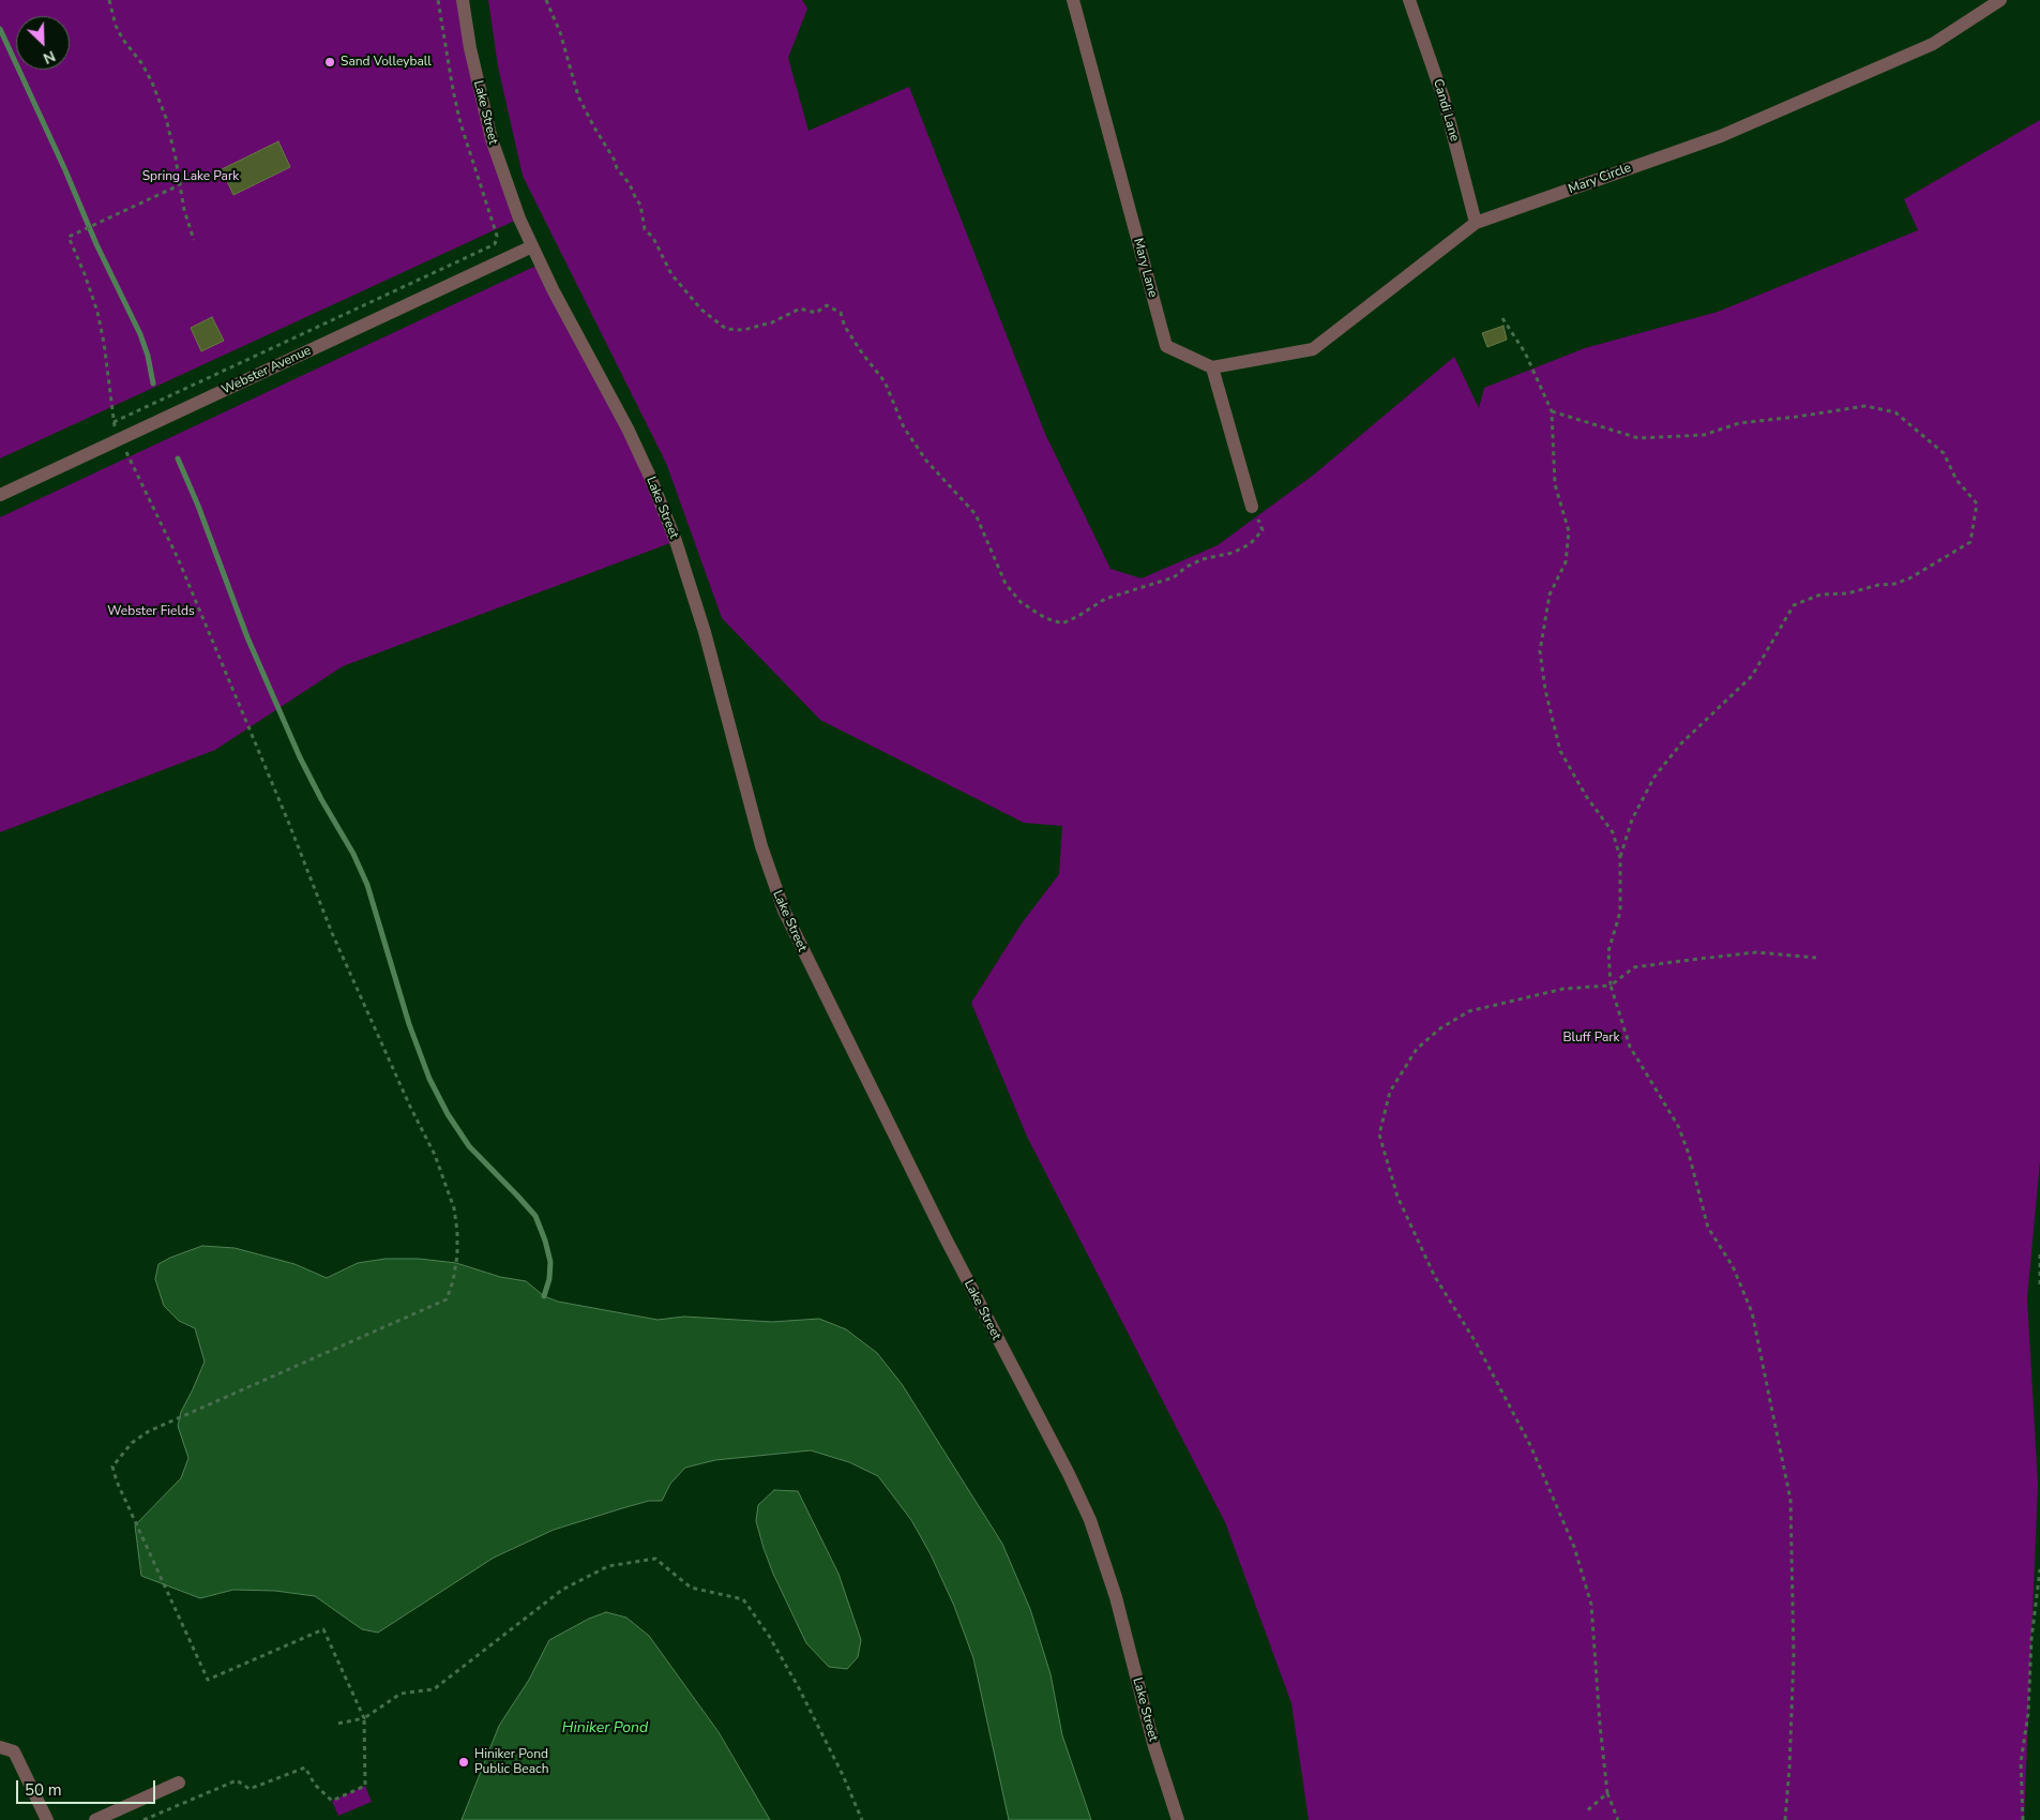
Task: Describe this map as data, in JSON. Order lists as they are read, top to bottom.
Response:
{
  "streets": {
    "street": [
      "Candi Lane",
      "Lake Street",
      "Mary Circle",
      "Mary Lane",
      "Webster Avenue"
    ]
  },
  "crossings": [
    ["Candi Lane", "Mary Circle"],
    ["Lake Street", "Webster Avenue"],
    ["Mary Circle", "Mary Lane"]
  ],
  "water": ["Hiniker Pond"],
  "parks": ["Spring Lake Park", "Webster Fields", "Bluff Park"],
  "places": ["Sand Volleyball", "Hiniker Pond Public Beach"],
  "scale_bar": "50 m",
  "north": "bottom right"
}
